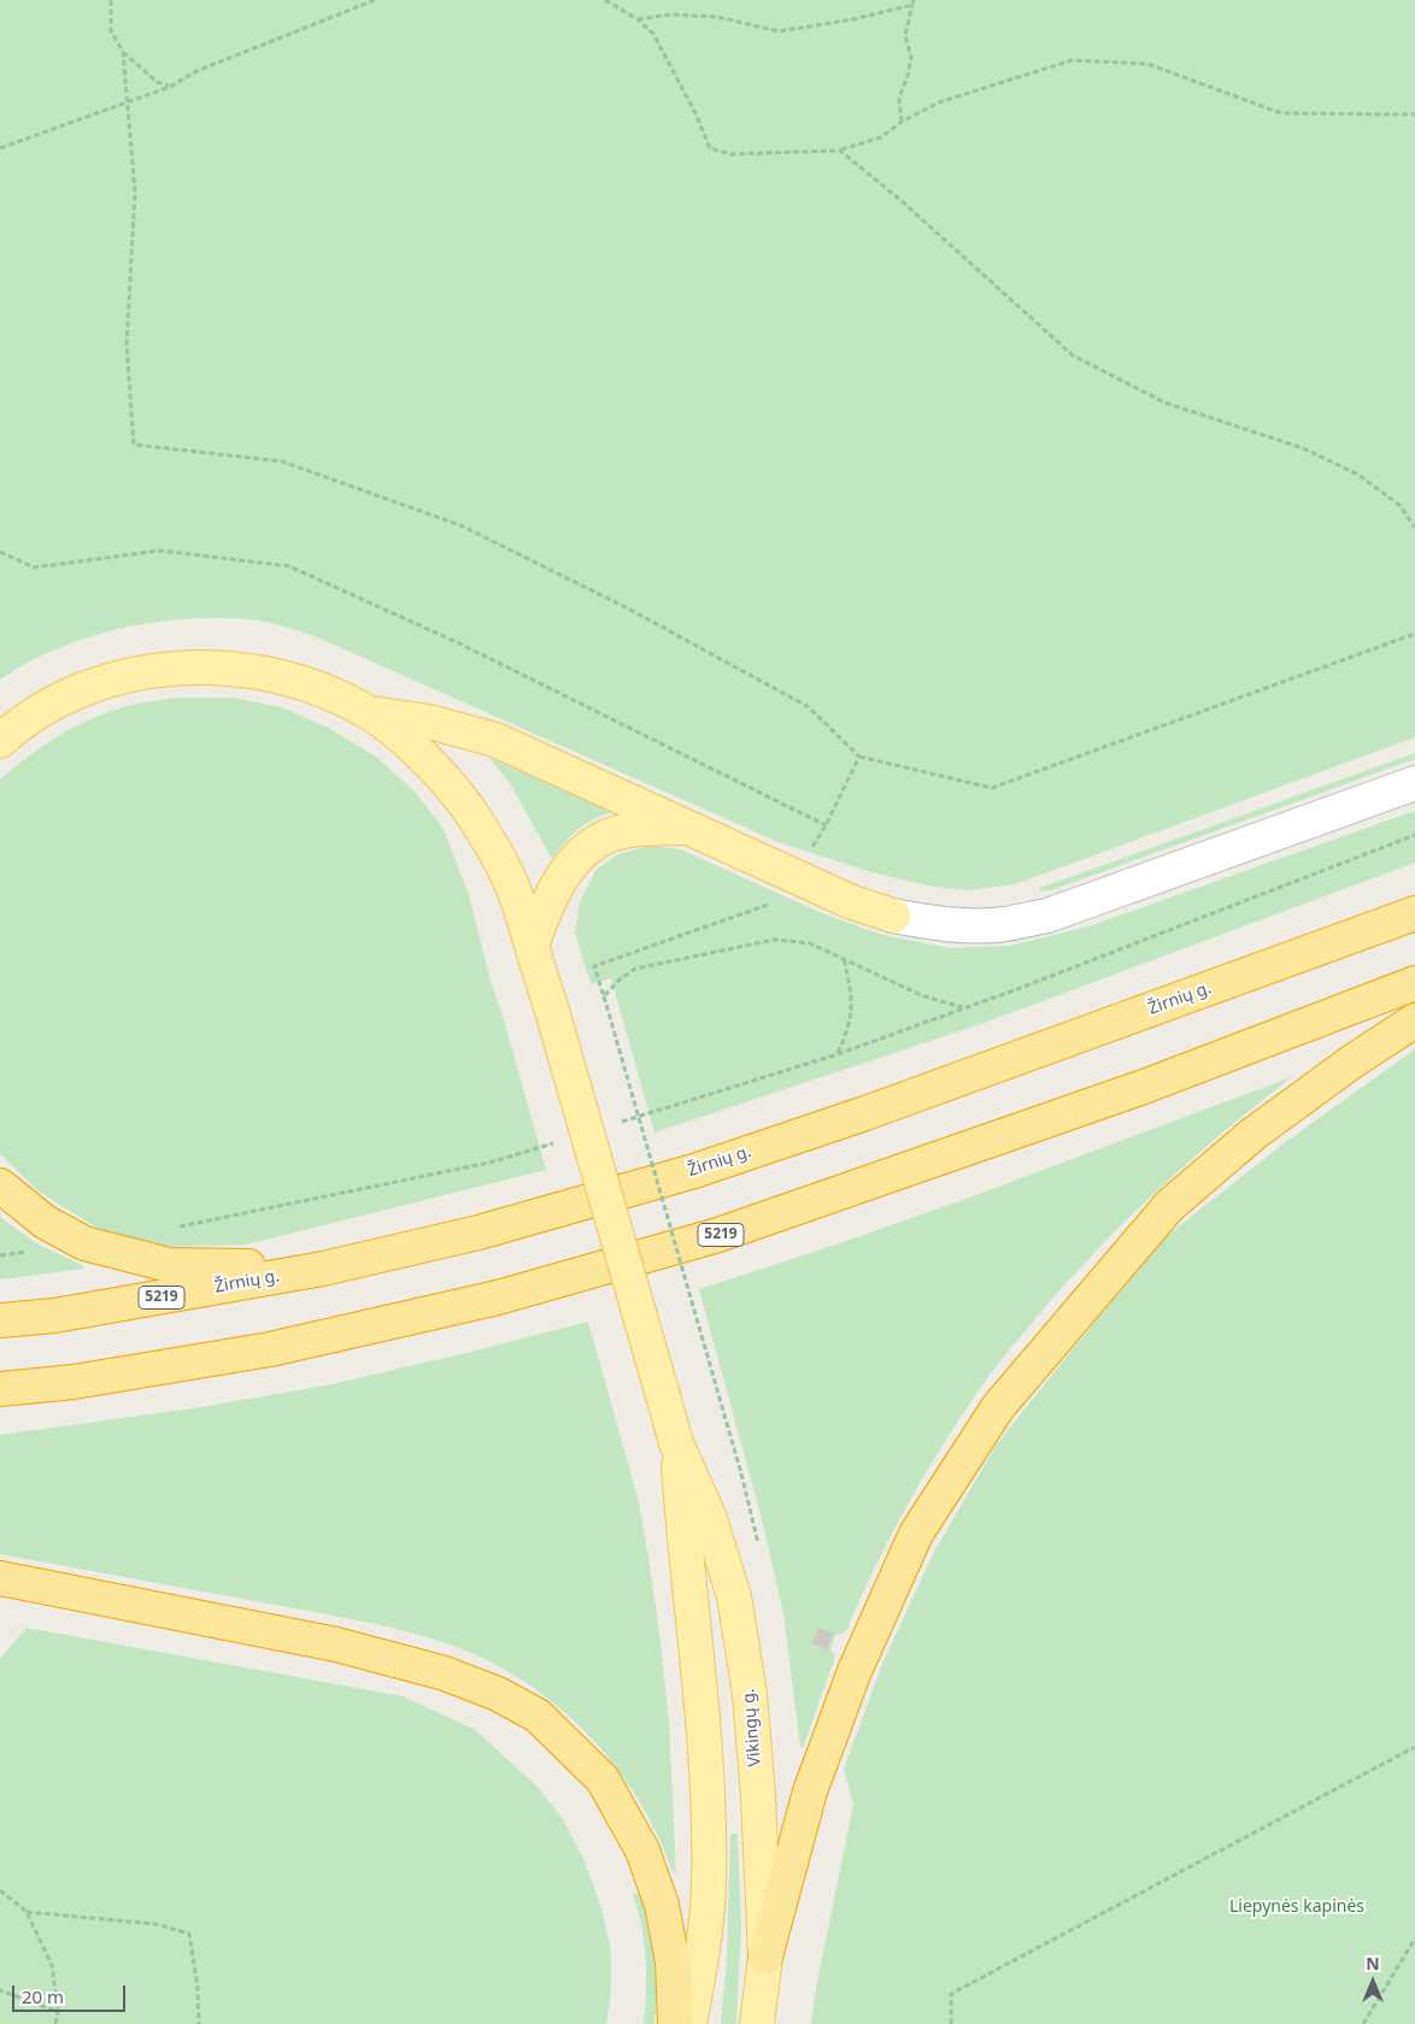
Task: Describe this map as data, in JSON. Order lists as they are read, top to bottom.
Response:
{
  "streets": {
    "highway": ["Žirnių g.", "5219"],
    "main road": ["Vikingų g."]
  },
  "parks": ["Liepynės kapinės"],
  "scale_bar": "20 m",
  "north": "top"
}
